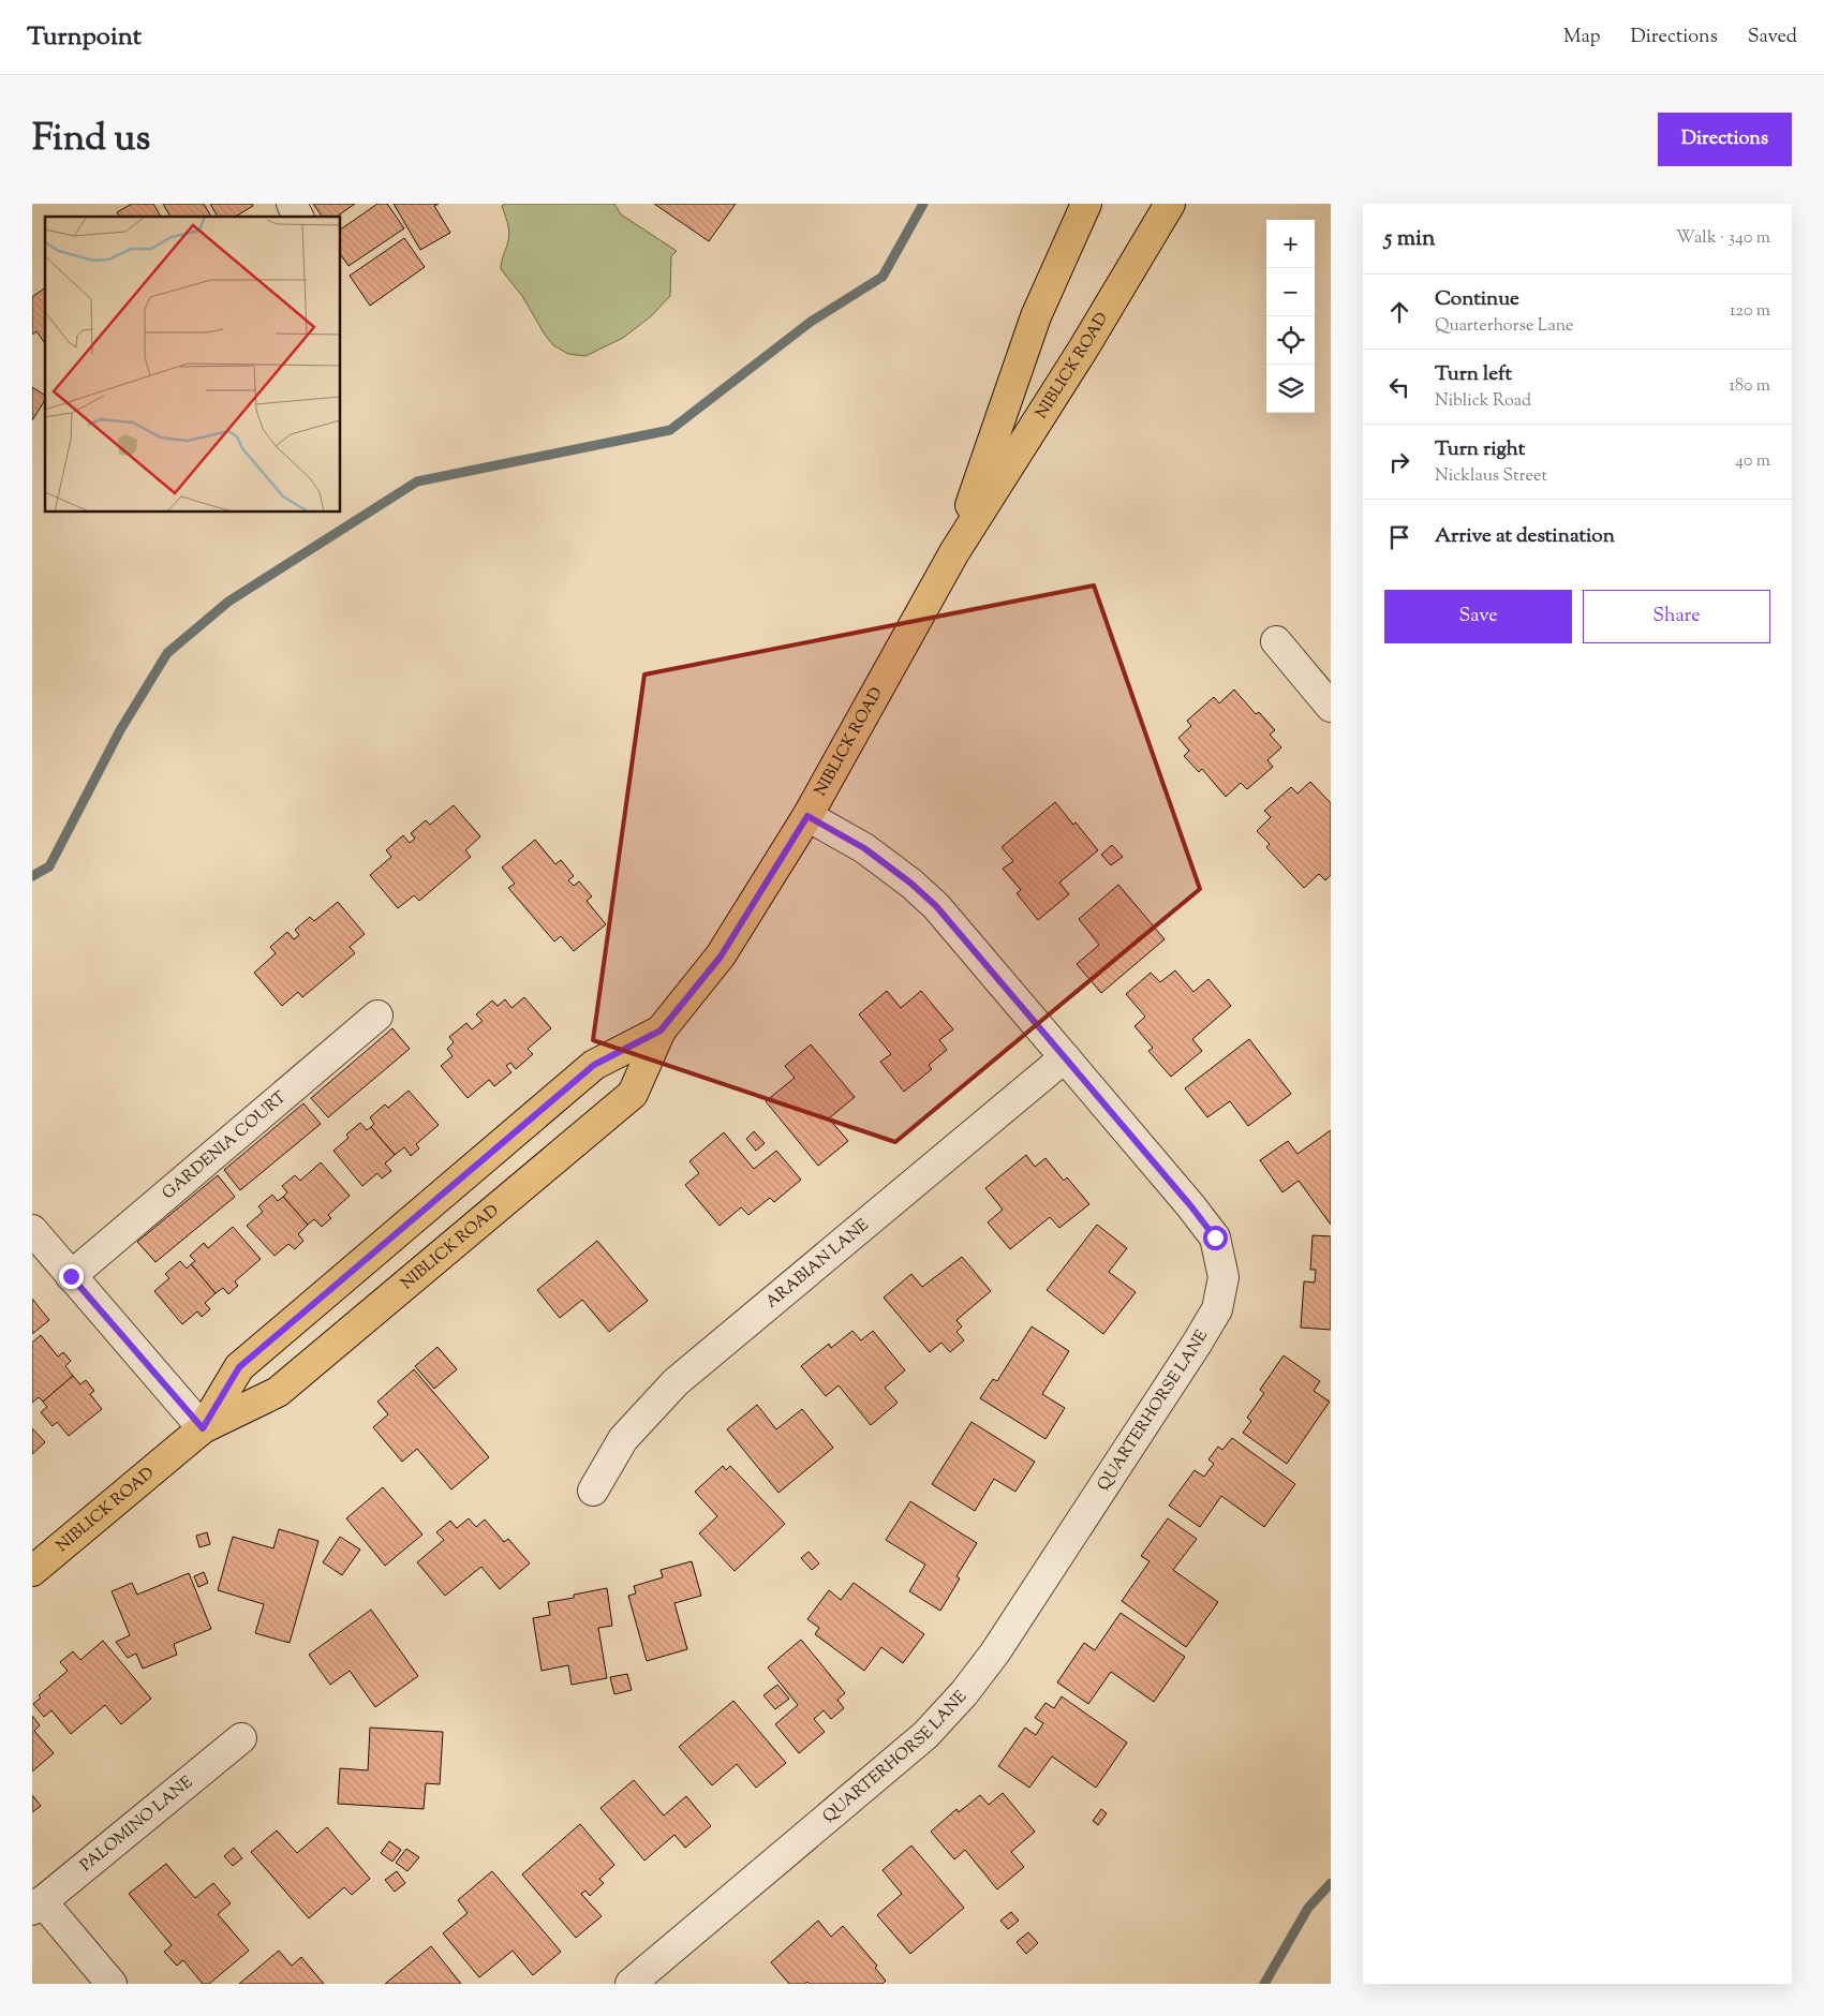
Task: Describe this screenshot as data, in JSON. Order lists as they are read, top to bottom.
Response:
{
  "streets": {
    "main road": ["NIBLICK ROAD"],
    "street": [
      "GARDENIA COURT",
      "ARABIAN LANE",
      "QUARTERHORSE LANE",
      "PALOMINO LANE"
    ]
  },
  "crossings": [
    ["NIBLICK ROAD", "QUARTERHORSE LANE"],
    ["ARABIAN LANE", "QUARTERHORSE LANE"]
  ],
  "page": {
    "header": "Turnpoint",
    "nav": ["Map", "Directions", "Saved"],
    "title": "Find us",
    "buttons": [
      "Directions",
      ["Save", "Share"]
    ],
    "heading": ["5 min", "Walk · 340 m"],
    "map_buttons": ["+", "−"],
    "list": [
      ["Continue", "Quarterhorse Lane", "120 m"],
      ["Turn left", "Niblick Road", "180 m"],
      ["Turn right", "Nicklaus Street", "40 m"],
      "Arrive at destination"
    ]
  }
}
